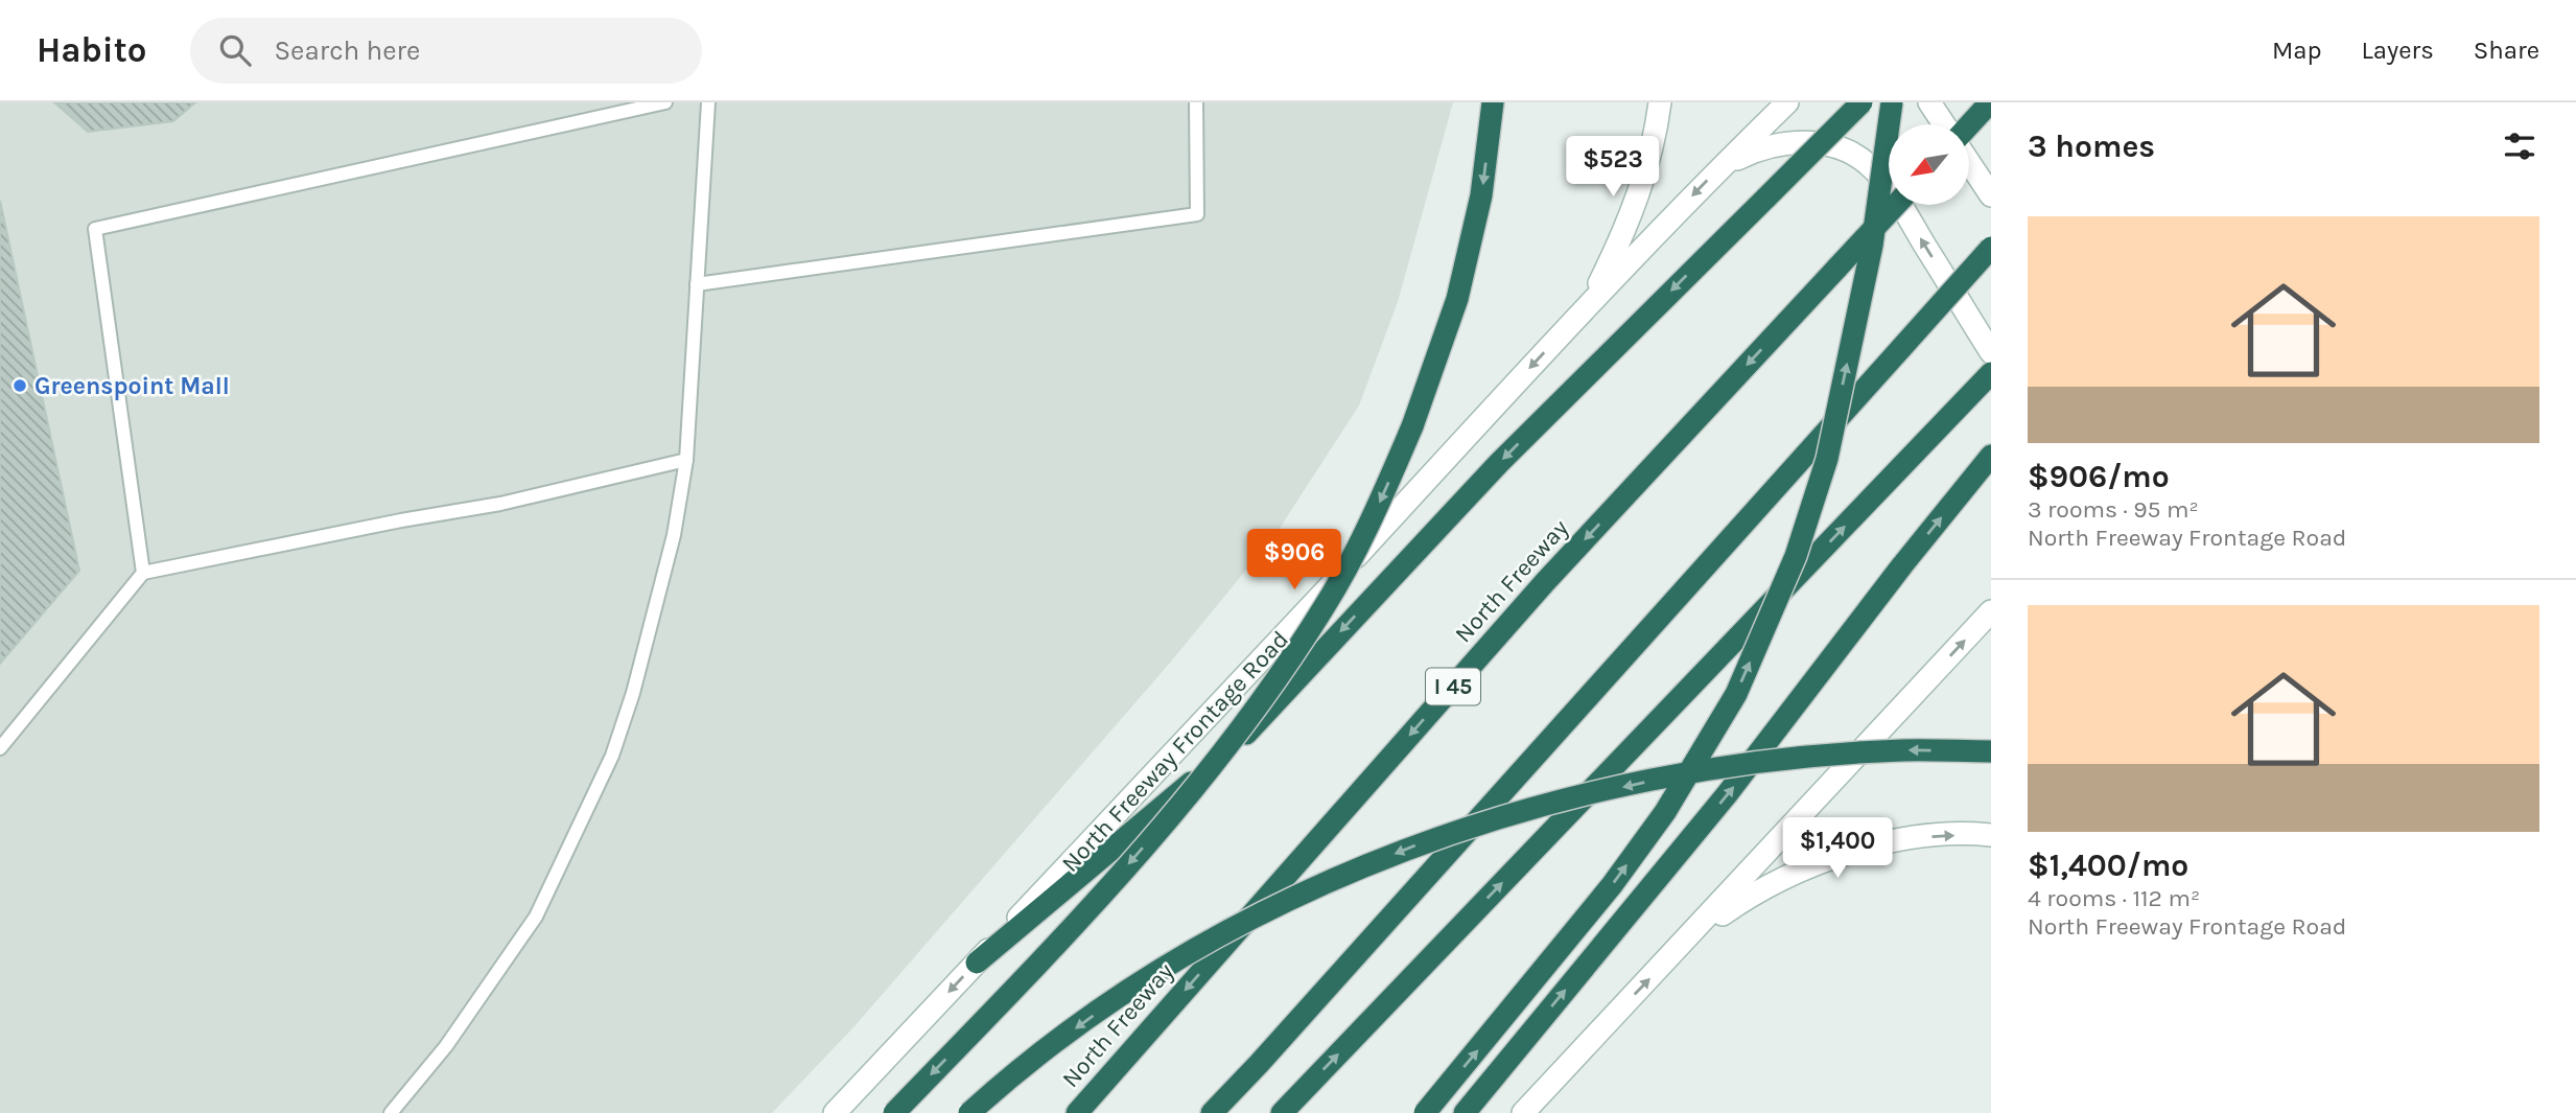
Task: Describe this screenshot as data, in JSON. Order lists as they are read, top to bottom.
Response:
{
  "streets": {
    "highway": ["North Freeway", "I 45"],
    "main road": ["North Freeway Frontage Road"]
  },
  "one_way": ["North Freeway Frontage Road"],
  "places": ["Greenspoint Mall"],
  "north": "bottom left",
  "page": {
    "header": "Habito",
    "search": "Search here",
    "nav": ["Map", "Layers", "Share"],
    "heading": "3 homes",
    "price": ["$523", "$906", "$1,400"],
    "list": [
      {
        "name": "$906/mo",
        "note": "3 rooms · 95 m² · North Freeway Frontage Road"
      },
      {
        "name": "$1,400/mo",
        "note": "4 rooms · 112 m² · North Freeway Frontage Road"
      }
    ]
  }
}
